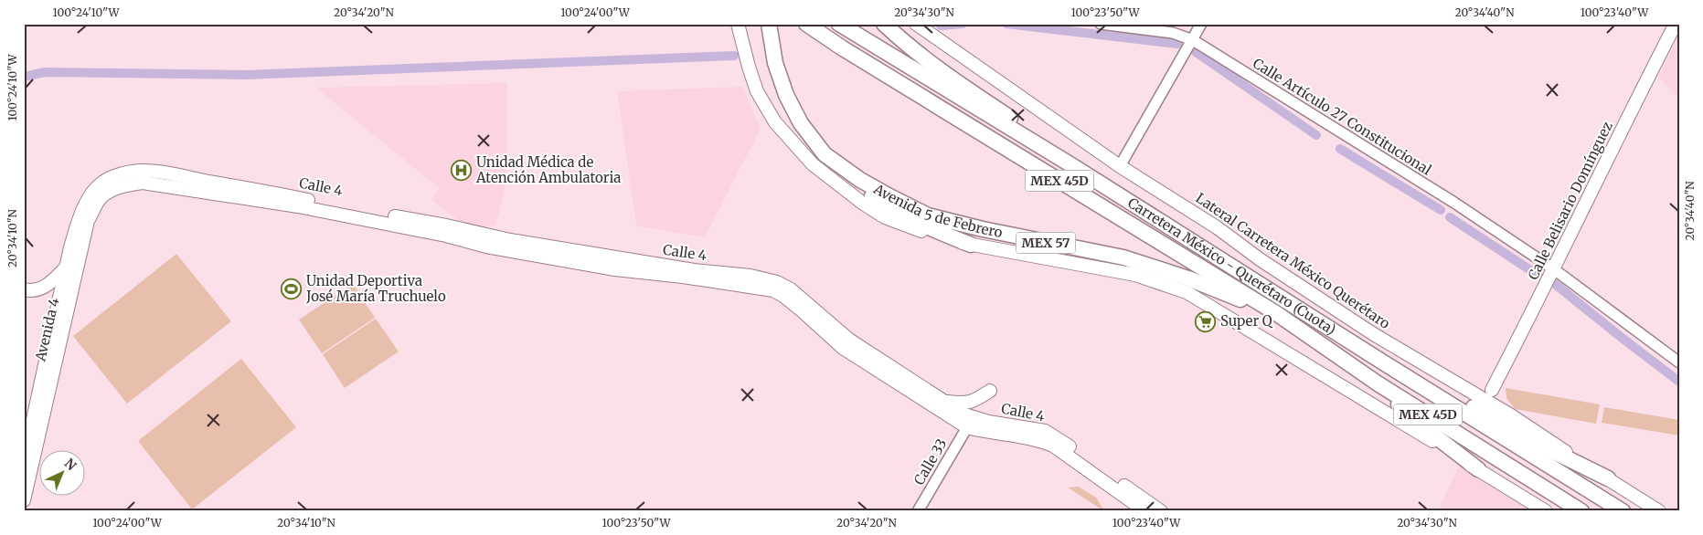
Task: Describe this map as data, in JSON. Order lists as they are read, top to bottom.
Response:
{
  "streets": {
    "highway": [
      "MEX 45D",
      "Avenida 5 de Febrero",
      "MEX 57",
      "Carretera México - Querétaro (Cuota)"
    ],
    "main road": [
      "Calle 4",
      "Calle Belisario Domínguez",
      "Lateral Carretera México Querétaro",
      "Avenida 4"
    ],
    "street": ["Calle Artículo 27 Constitucional", "Calle 33"]
  },
  "crossings": [
    ["Calle Artículo 27 Constitucional", "Calle Belisario Domínguez"],
    ["Calle 4", "Avenida 4"],
    ["Calle 4", "Calle 33"],
    ["Avenida 5 de Febrero", "Carretera México - Querétaro (Cuota)"]
  ],
  "places": {
    "hospital": ["Unidad Médica de Atención Ambulatoria"],
    "sports": ["Unidad Deportiva José María Truchuelo"],
    "supermarket": ["Super Q"]
  },
  "north": "top right",
  "coordinates": [
    "100°24'10\"W",
    "20°34'20\"N",
    "100°24'00\"W",
    "20°34'30\"N",
    "100°23'50\"W",
    "20°34'40\"N",
    "100°23'40\"W",
    "20°34'10\"N"
  ]
}
